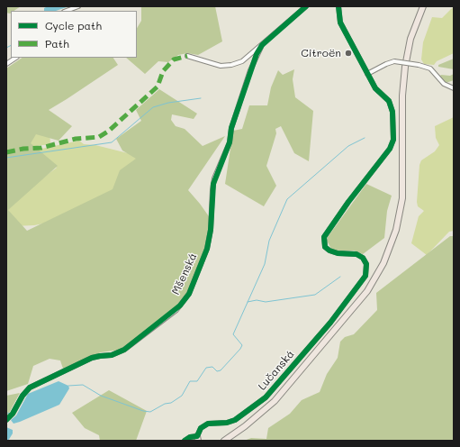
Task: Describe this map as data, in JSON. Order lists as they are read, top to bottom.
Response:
{
  "streets": {
    "street": ["Mšenská", "Lučanská"]
  },
  "places": ["Citroën"],
  "legend": ["Cycle path", "Path"]
}
